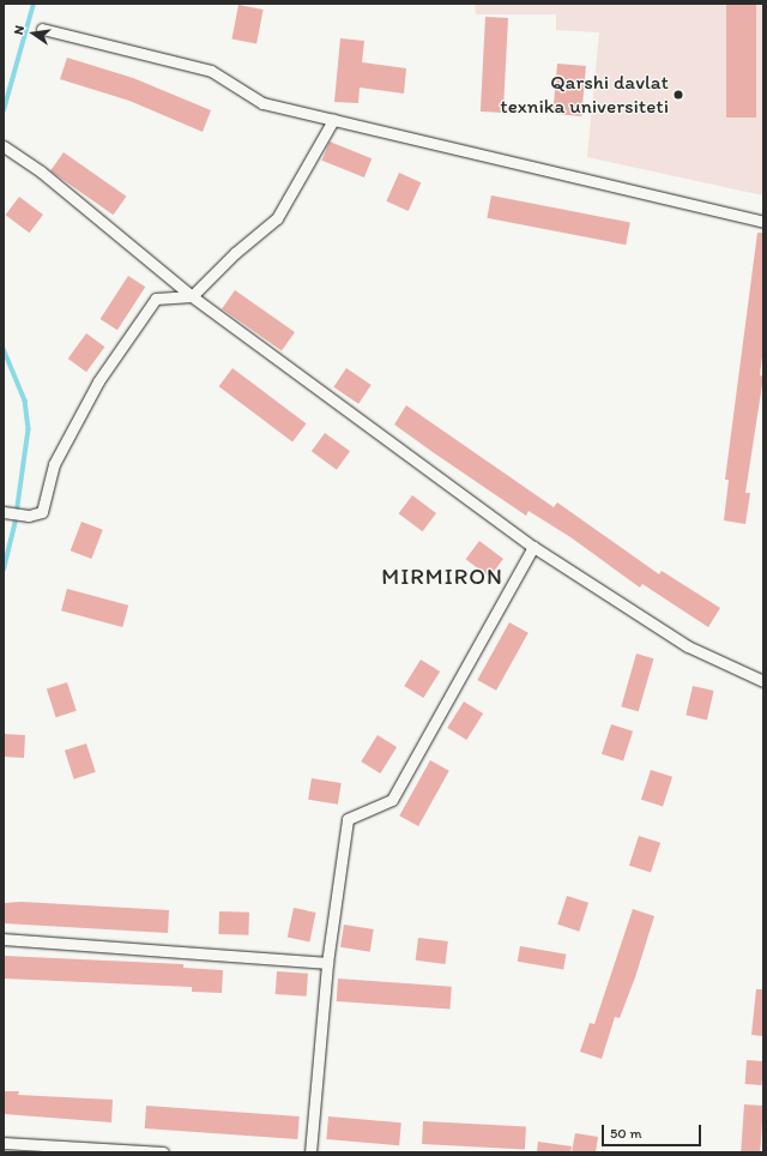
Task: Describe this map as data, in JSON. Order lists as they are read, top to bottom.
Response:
{
  "districts": ["MIRMIRON"],
  "places": ["Qarshi davlat texnika universiteti"],
  "scale_bar": "50 m",
  "north": "left"
}
